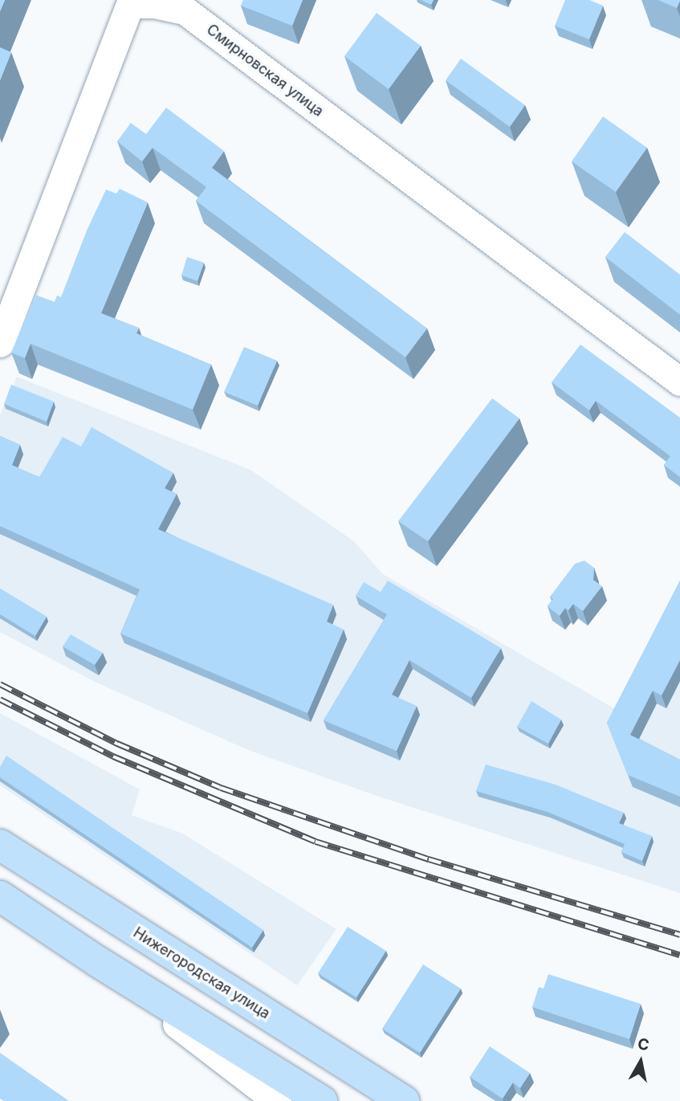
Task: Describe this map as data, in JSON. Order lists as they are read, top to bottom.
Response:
{
  "streets": {
    "main road": ["Нижегородская улица"],
    "street": ["Смирновская улица"]
  },
  "north": "top"
}
